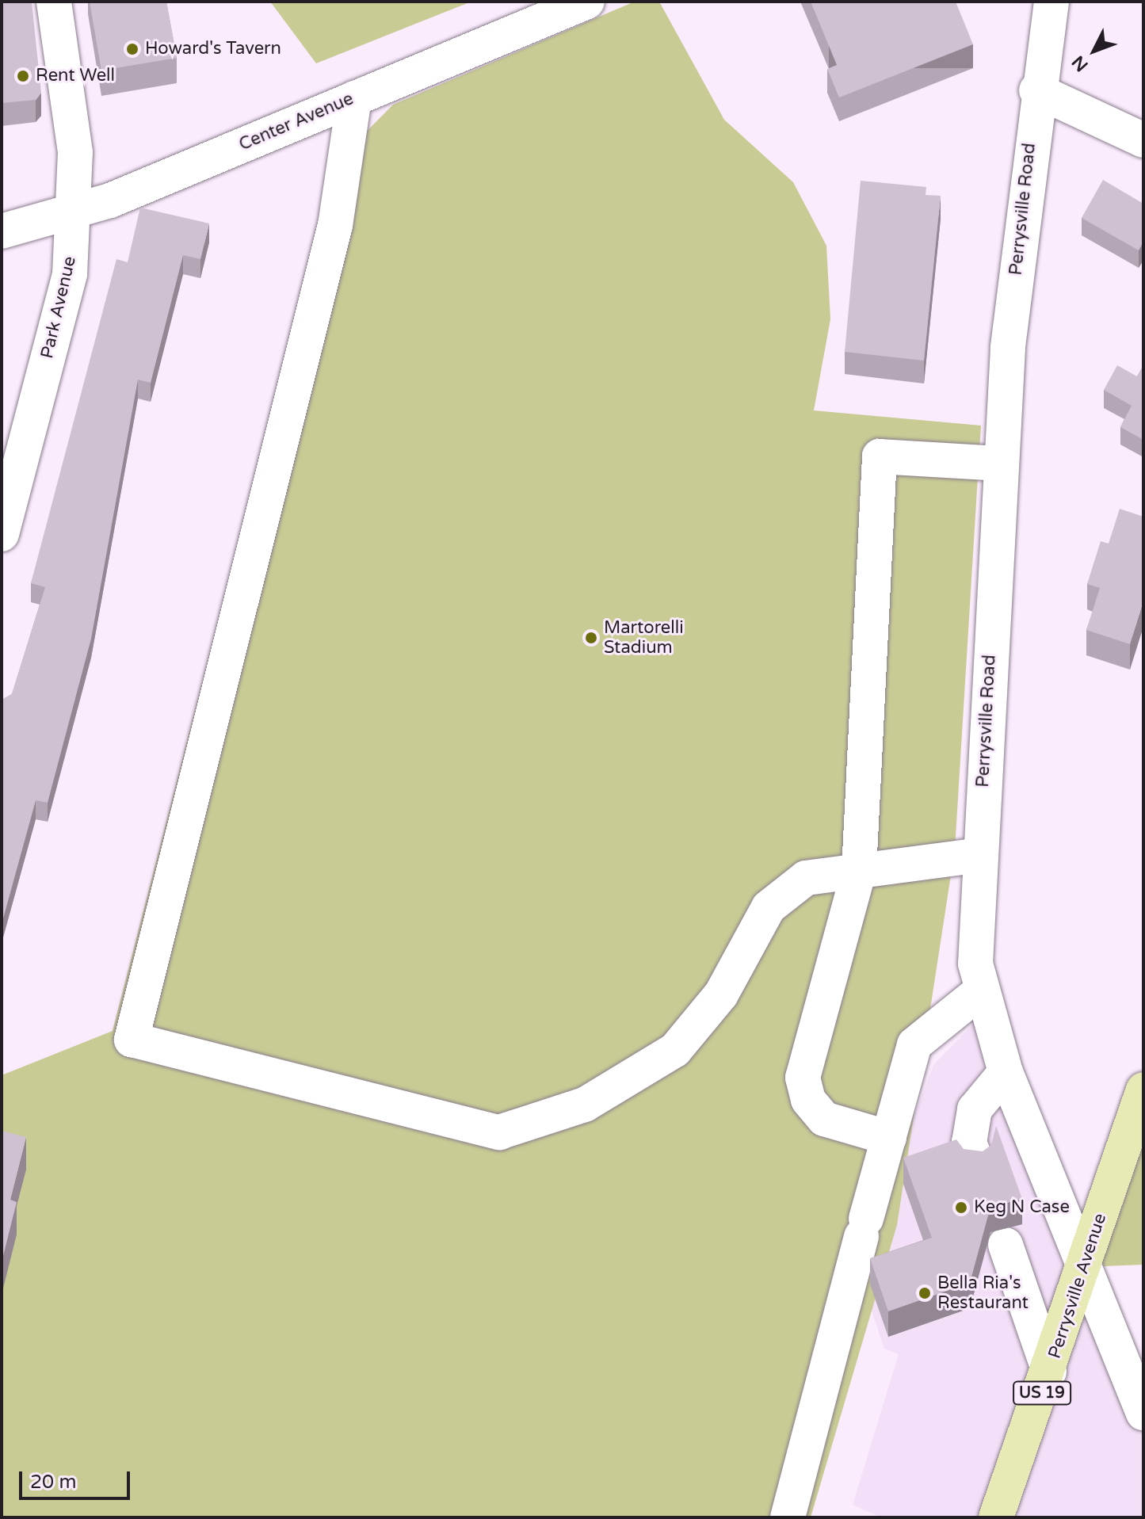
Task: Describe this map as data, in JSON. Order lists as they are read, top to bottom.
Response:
{
  "streets": {
    "main road": ["Perrysville Avenue", "US 19"],
    "street": ["Center Avenue", "Perrysville Road", "Park Avenue"]
  },
  "crossings": [
    ["Center Avenue", "Park Avenue"],
    ["Perrysville Road", "Perrysville Avenue"]
  ],
  "places": [
    "Howard's Tavern",
    "Rent Well",
    "Martorelli Stadium",
    "Keg N Case",
    "Bella Ria's Restaurant"
  ],
  "scale_bar": "20 m",
  "north": "bottom left"
}
